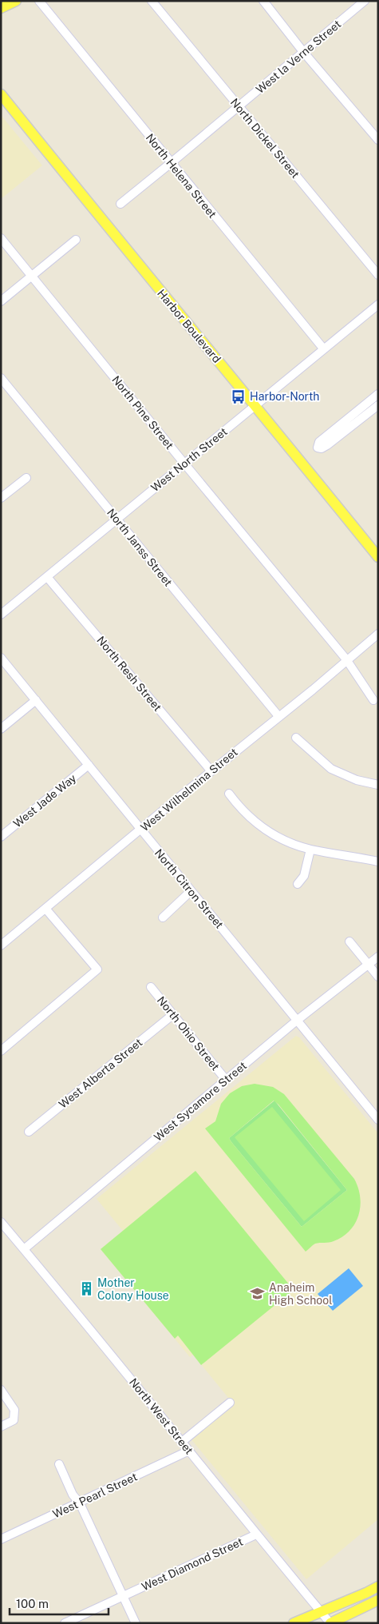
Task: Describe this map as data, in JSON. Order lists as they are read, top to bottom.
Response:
{
  "streets": {
    "main road": ["Harbor Boulevard"],
    "street": [
      "West la Verne Street",
      "North Dickel Street",
      "North Helena Street",
      "North Pine Street",
      "West North Street",
      "North Janss Street",
      "North Resh Street",
      "West Wilhelmina Street",
      "West Jade Way",
      "North Citron Street",
      "North Ohio Street",
      "West Alberta Street",
      "West Sycamore Street",
      "North West Street",
      "West Pearl Street",
      "West Diamond Street"
    ]
  },
  "crossings": [
    ["West la Verne Street", "North Dickel Street"],
    ["West la Verne Street", "North Helena Street"],
    ["North Helena Street", "West North Street"],
    ["Harbor Boulevard", "West North Street"],
    ["North Pine Street", "West North Street"],
    ["North Pine Street", "West Wilhelmina Street"],
    ["West North Street", "North Janss Street"],
    ["West North Street", "North Resh Street"],
    ["North Janss Street", "West Wilhelmina Street"],
    ["North Resh Street", "West Wilhelmina Street"],
    ["West Wilhelmina Street", "North Citron Street"],
    ["West Jade Way", "North Citron Street"],
    ["North Citron Street", "West Sycamore Street"],
    ["North Ohio Street", "West Alberta Street"],
    ["North Ohio Street", "West Sycamore Street"],
    ["West Sycamore Street", "North West Street"],
    ["North West Street", "West Pearl Street"],
    ["North West Street", "West Diamond Street"]
  ],
  "places": {
    "bus stop": ["Harbor-North"],
    "building": ["Mother Colony House"],
    "school or university": ["Anaheim High School"]
  },
  "scale_bar": "100 m"
}
